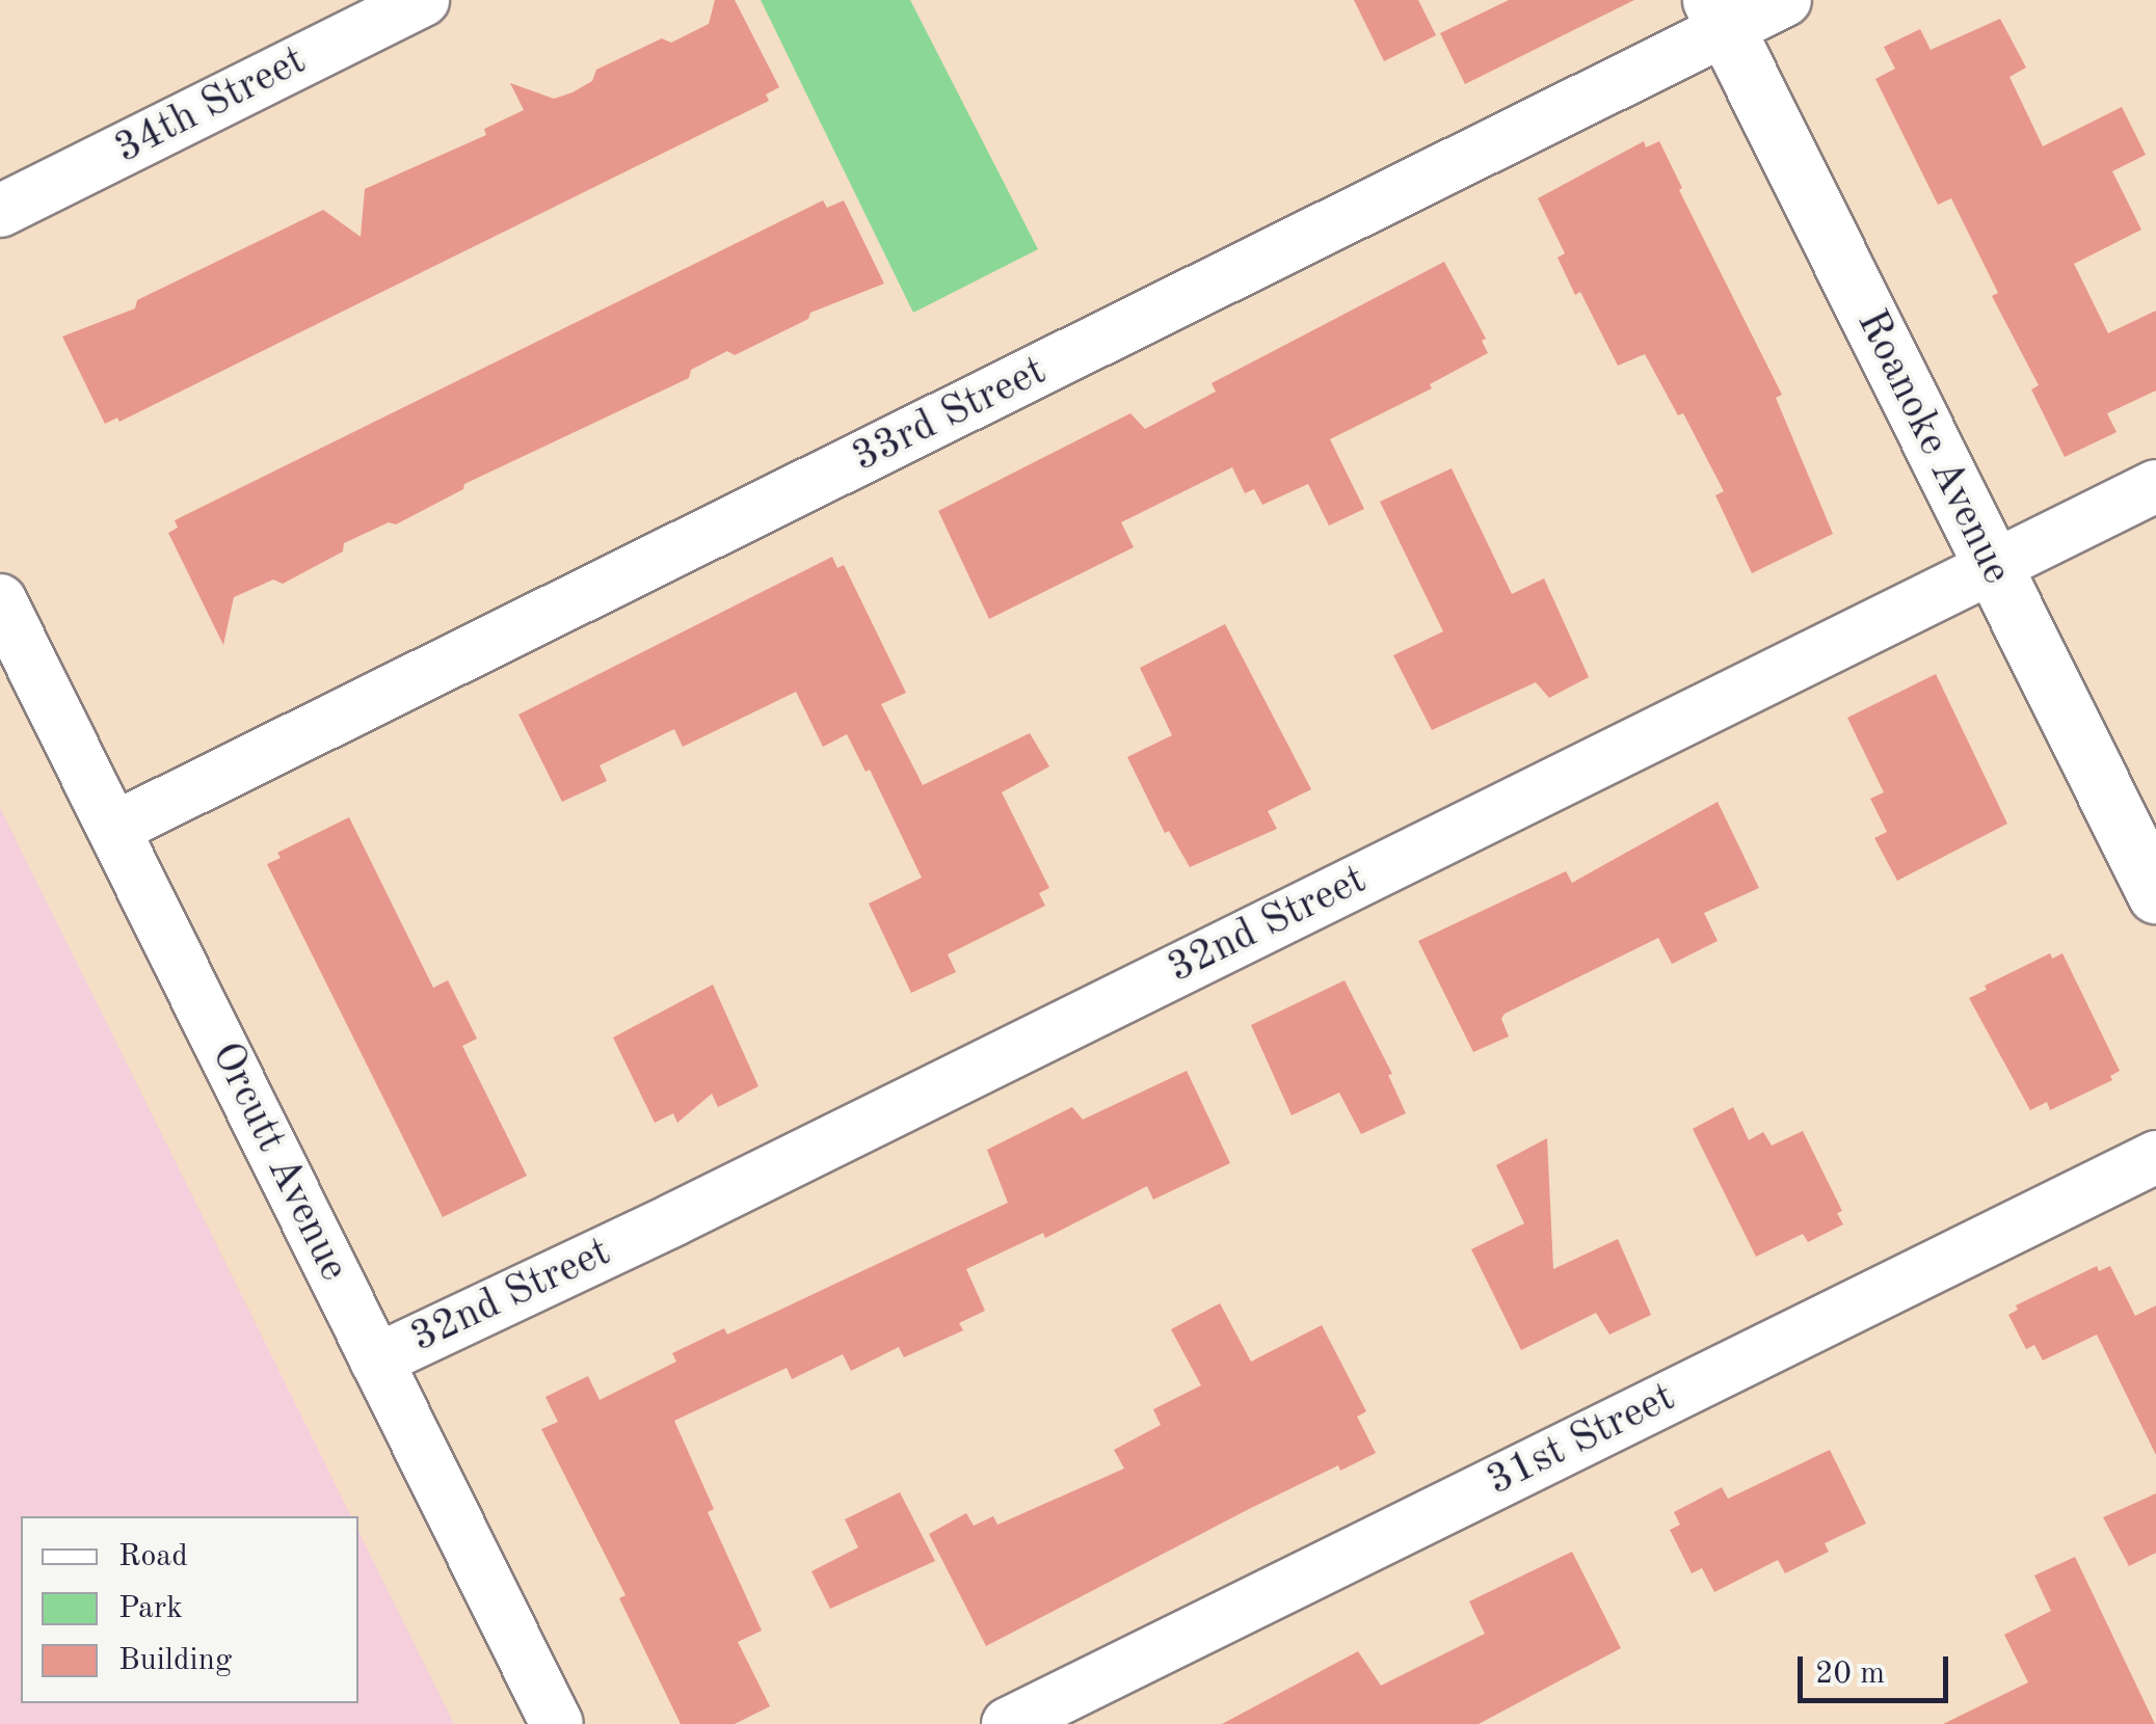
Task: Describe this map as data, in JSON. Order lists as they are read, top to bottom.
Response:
{
  "streets": {
    "street": [
      "34th Street",
      "33rd Street",
      "Roanoke Avenue",
      "32nd Street",
      "Orcutt Avenue",
      "31st Street"
    ]
  },
  "crossings": [
    ["33rd Street", "Roanoke Avenue"],
    ["33rd Street", "Orcutt Avenue"],
    ["Roanoke Avenue", "32nd Street"],
    ["32nd Street", "Orcutt Avenue"]
  ],
  "legend": ["Road", "Park", "Building"],
  "scale_bar": "20 m"
}
